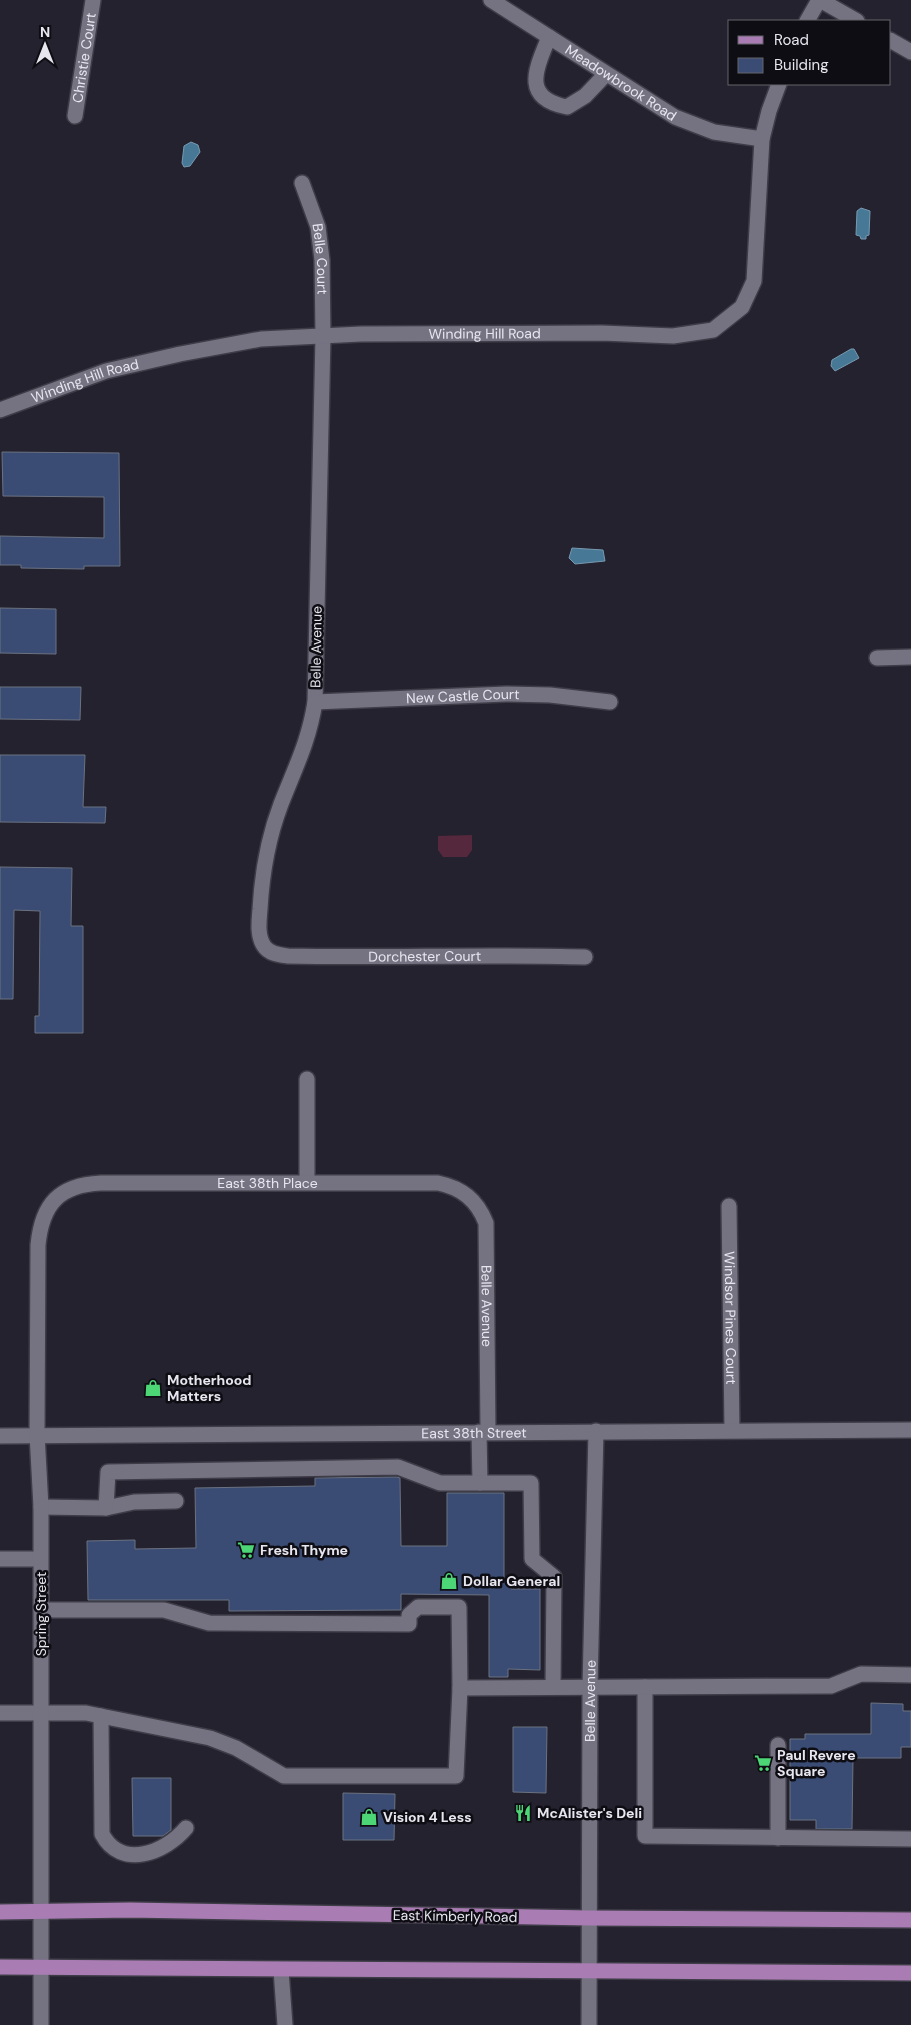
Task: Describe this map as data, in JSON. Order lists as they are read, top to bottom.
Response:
{
  "streets": {
    "main road": ["East Kimberly Road"],
    "street": [
      "Christie Court",
      "Meadowbrook Road",
      "Belle Court",
      "Winding Hill Road",
      "Belle Avenue",
      "New Castle Court",
      "Dorchester Court",
      "East 38th Place",
      "Windsor Pines Court",
      "East 38th Street",
      "Spring Street"
    ]
  },
  "crossings": [
    ["Meadowbrook Road", "Winding Hill Road"],
    ["Belle Court", "Winding Hill Road"],
    ["Belle Court", "Belle Avenue"],
    ["Winding Hill Road", "Belle Avenue"],
    ["Belle Avenue", "New Castle Court"],
    ["Belle Avenue", "Dorchester Court"],
    ["Belle Avenue", "East 38th Place"],
    ["Belle Avenue", "East 38th Street"],
    ["Belle Avenue", "East Kimberly Road"],
    ["East 38th Place", "Spring Street"],
    ["Windsor Pines Court", "East 38th Street"],
    ["East 38th Street", "Spring Street"],
    ["Spring Street", "East Kimberly Road"]
  ],
  "places": {
    "shop": ["Motherhood Matters", "Dollar General", "Vision 4 Less"],
    "supermarket": ["Fresh Thyme", "Paul Revere Square"],
    "restaurant": ["McAlister's Deli"]
  },
  "legend": ["Road", "Building"],
  "north": "top"
}
